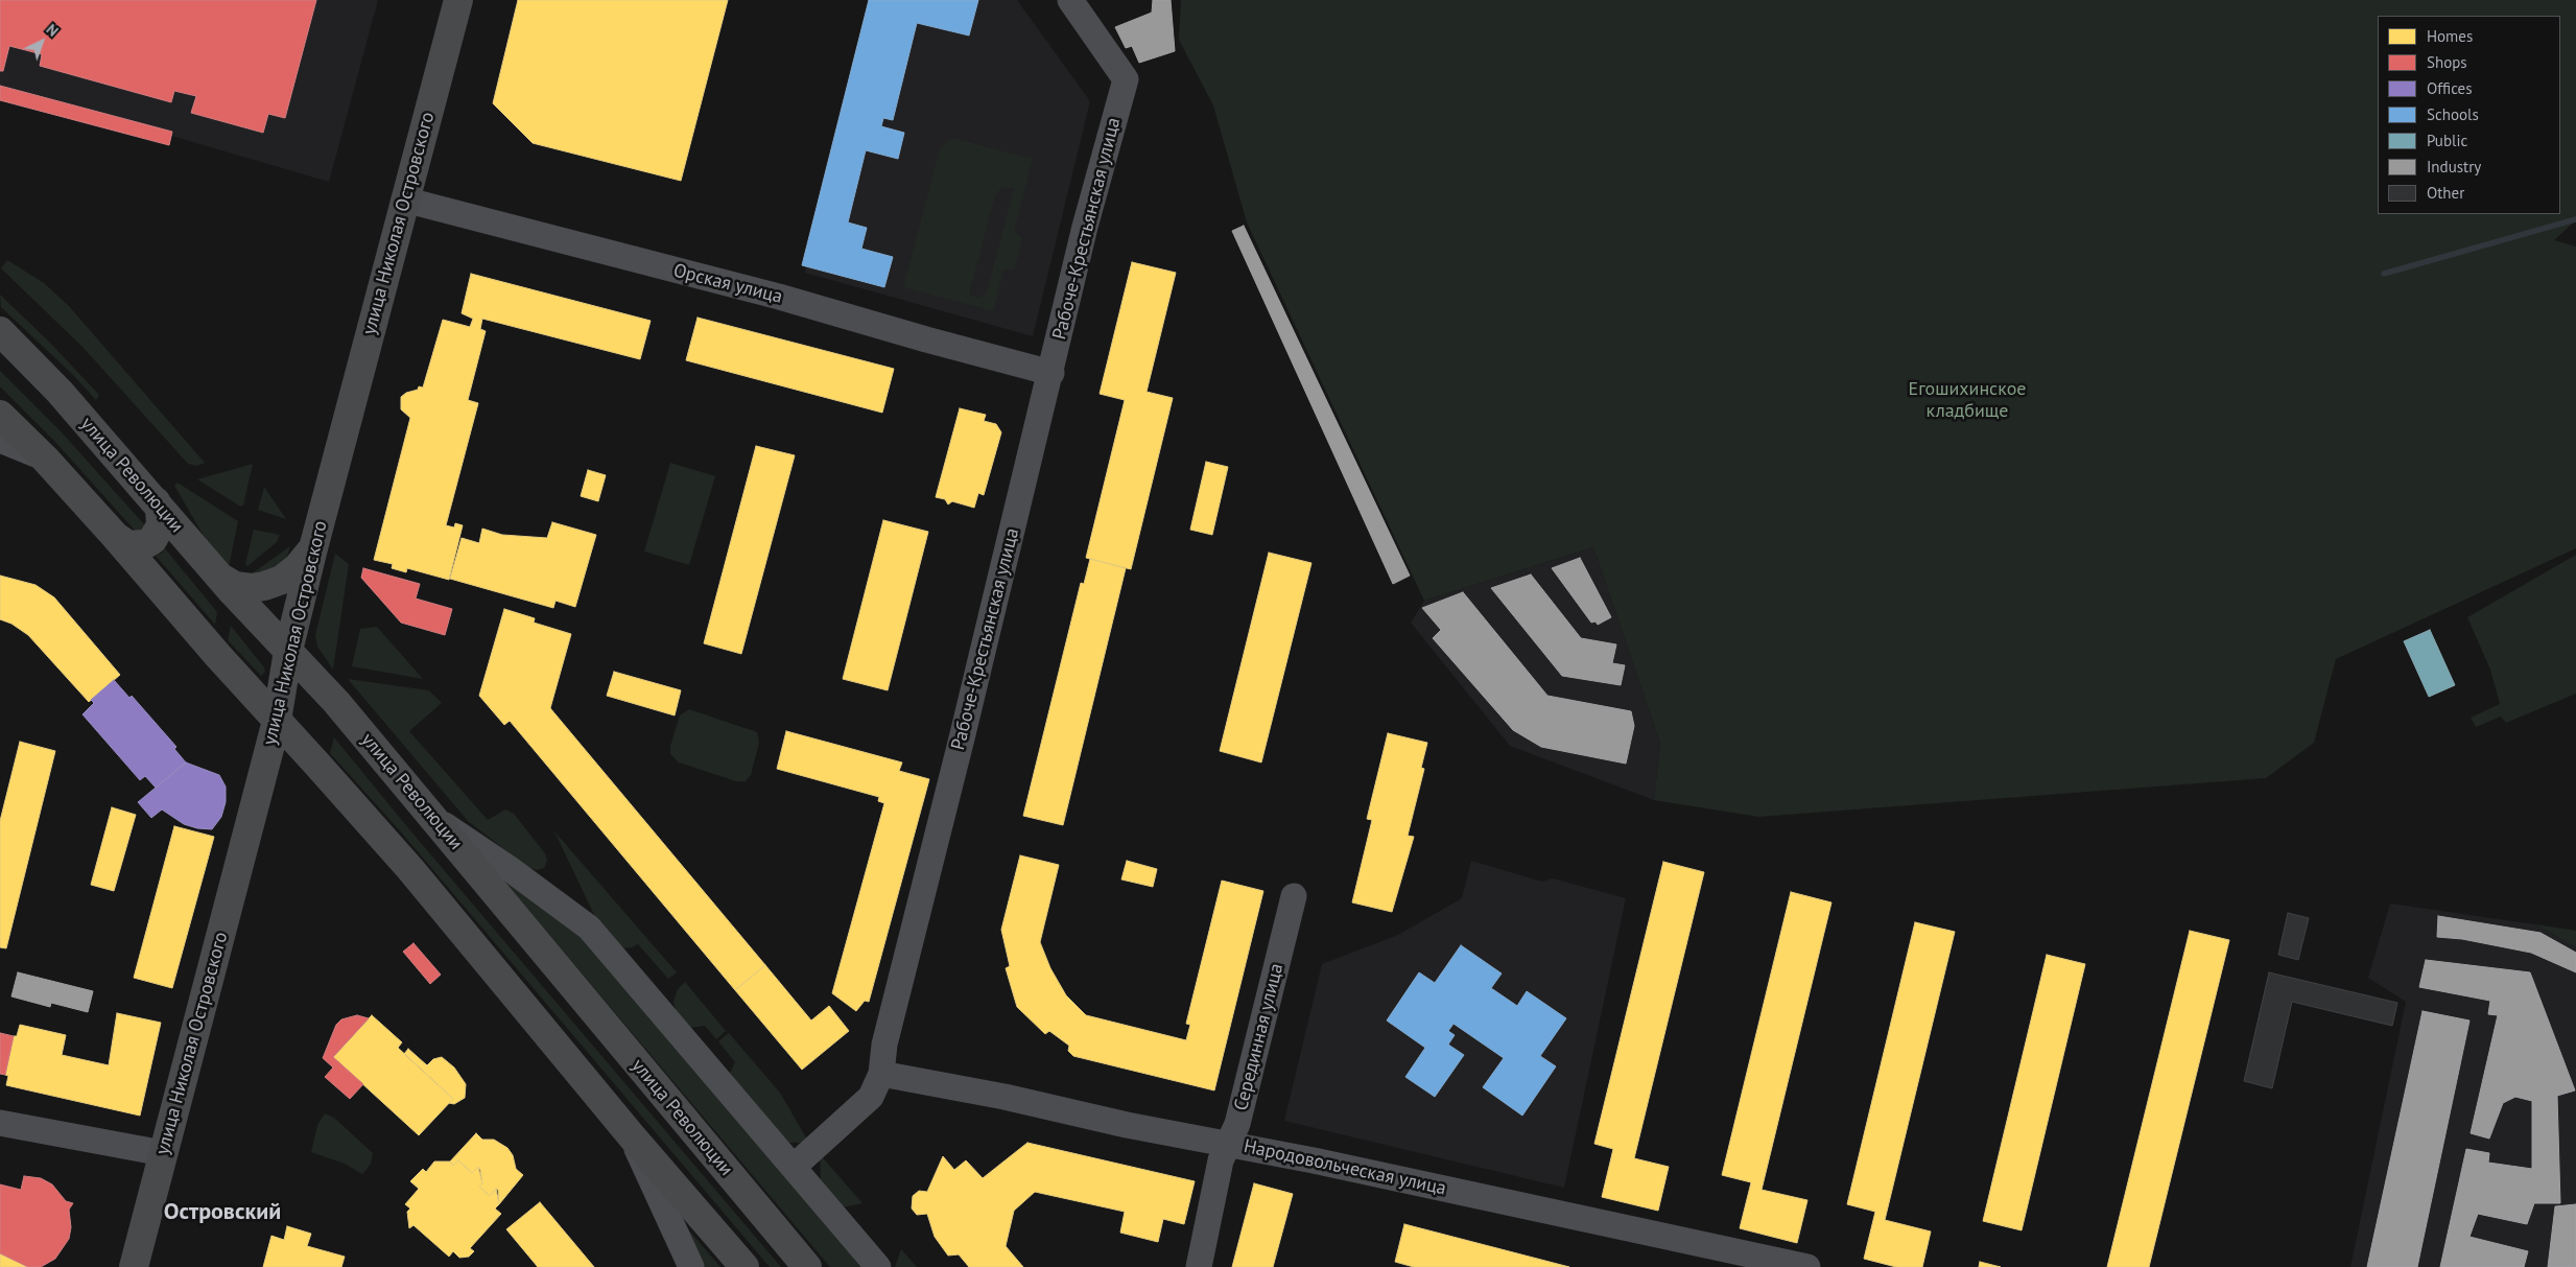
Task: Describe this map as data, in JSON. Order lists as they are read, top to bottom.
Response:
{
  "streets": {
    "main road": ["улица Николая Островского", "улица Революции"],
    "street": [
      "Рабоче-Крестьянская улица",
      "Орская улица",
      "Серединная улица",
      "Народовольческая улица"
    ]
  },
  "crossings": [
    ["улица Николая Островского", "Орская улица"],
    ["улица Николая Островского", "улица Революции"],
    ["Рабоче-Крестьянская улица", "Орская улица"],
    ["Рабоче-Крестьянская улица", "Народовольческая улица"],
    ["Серединная улица", "Народовольческая улица"]
  ],
  "districts": ["Островский"],
  "parks": ["Егошихинское кладбище"],
  "legend": [
    "Homes",
    "Shops",
    "Offices",
    "Schools",
    "Public",
    "Industry",
    "Other"
  ],
  "north": "top right"
}
